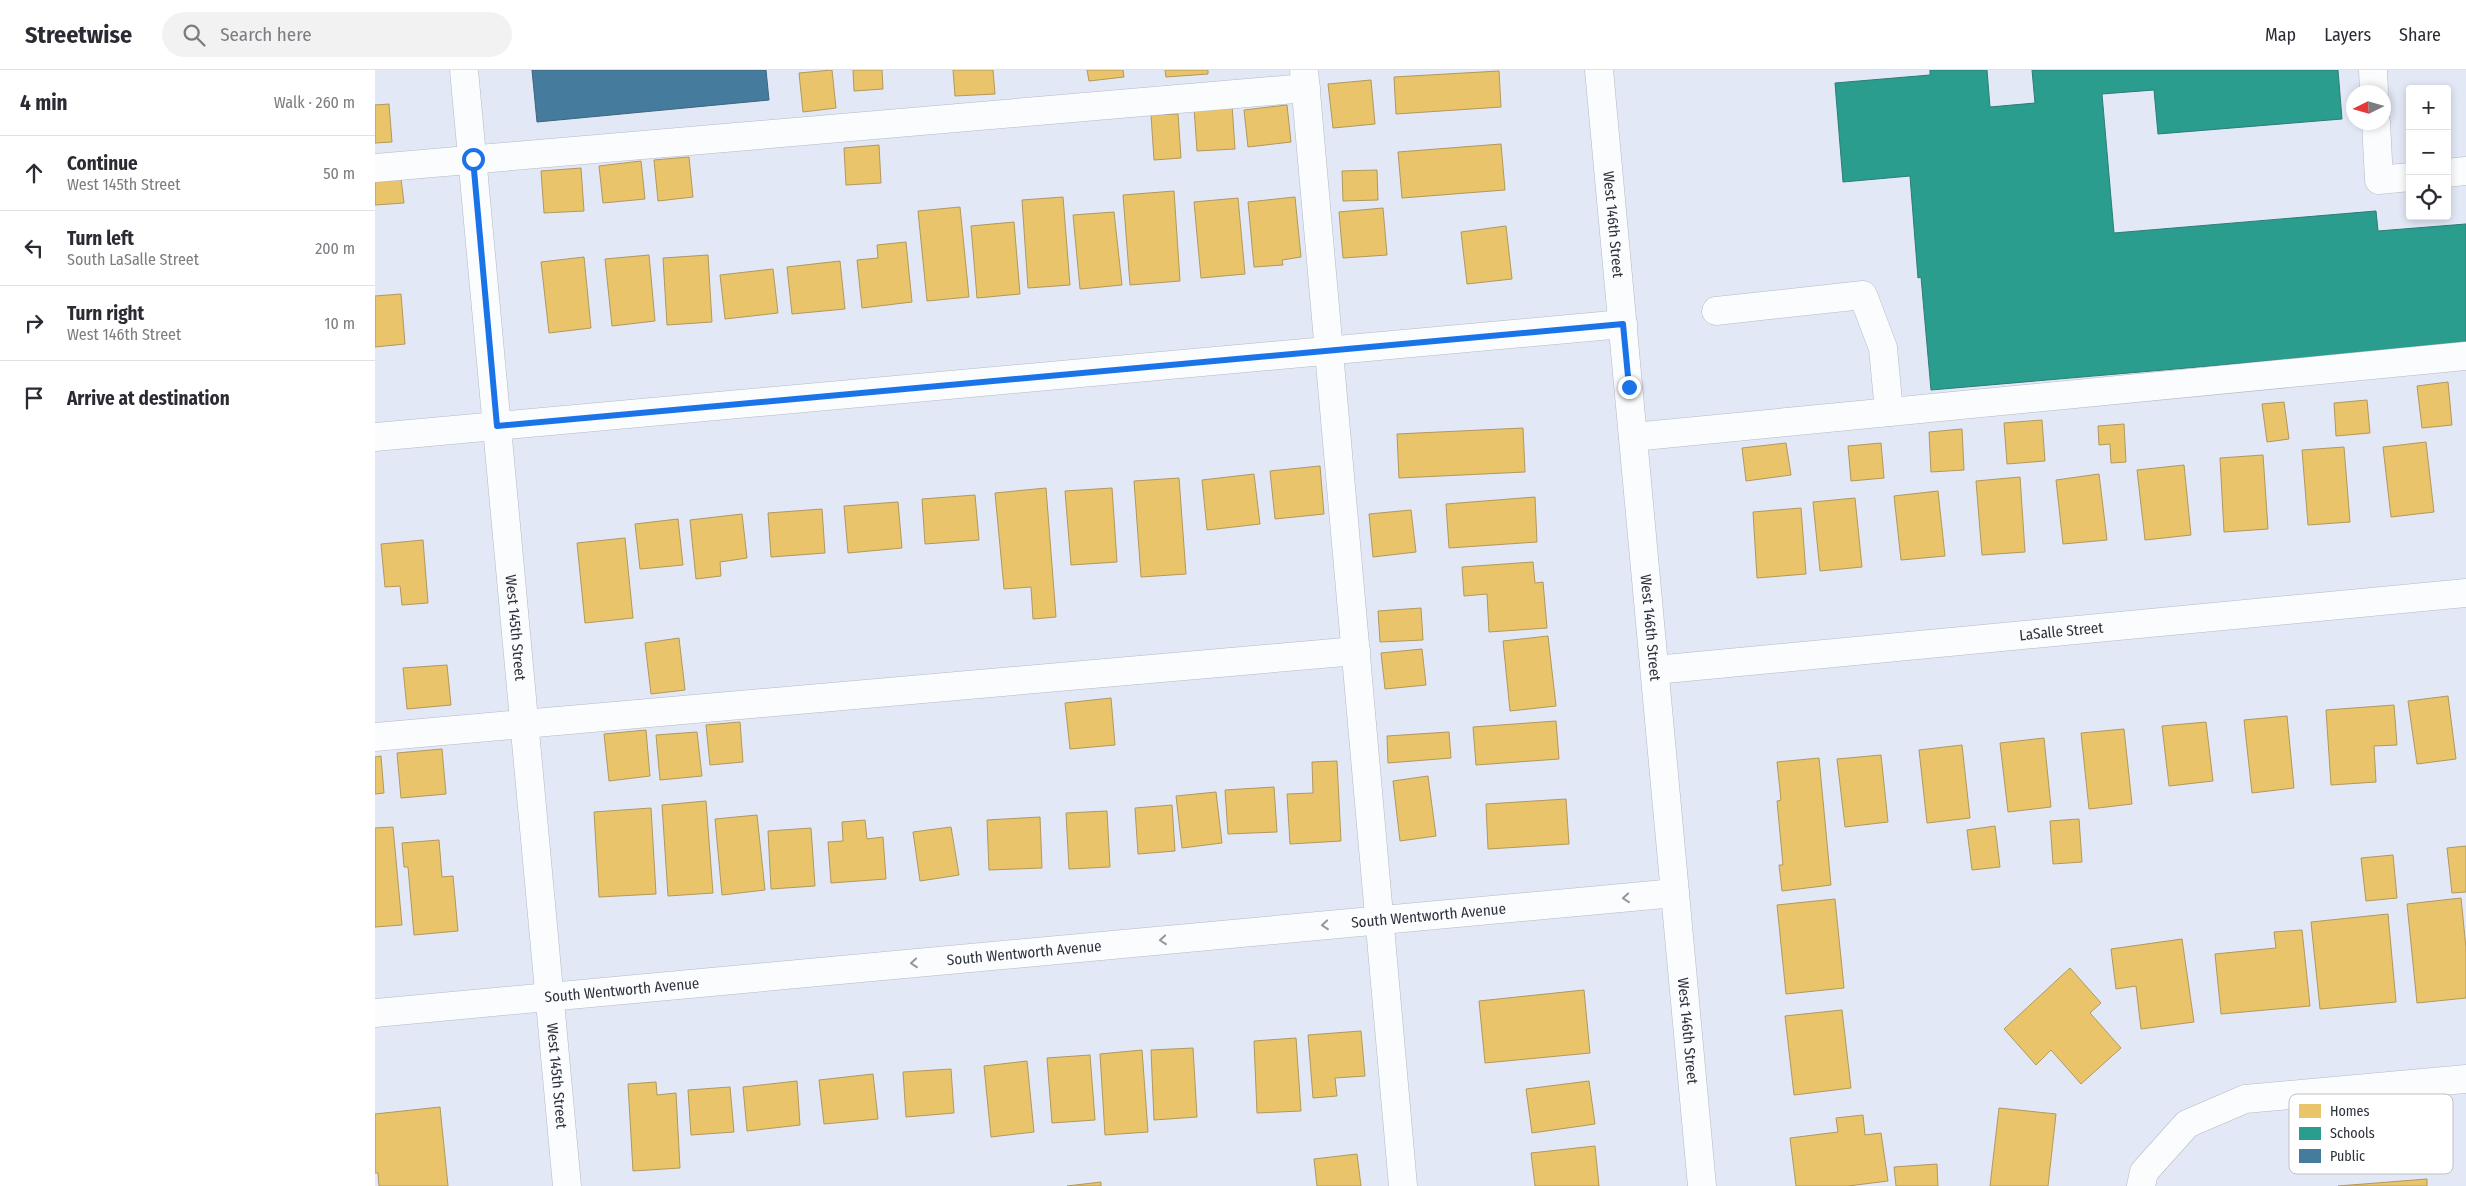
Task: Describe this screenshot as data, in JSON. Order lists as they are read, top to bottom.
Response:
{
  "streets": {
    "street": [
      "West 146th Street",
      "West 145th Street",
      "LaSalle Street",
      "South Wentworth Avenue"
    ]
  },
  "crossings": [
    ["West 146th Street", "LaSalle Street"],
    ["West 146th Street", "South Wentworth Avenue"],
    ["West 145th Street", "South Wentworth Avenue"]
  ],
  "one_way": ["South Wentworth Avenue"],
  "legend": ["Homes", "Schools", "Public"],
  "north": "left",
  "page": {
    "header": "Streetwise",
    "search": "Search here",
    "nav": ["Map", "Layers", "Share"],
    "heading": ["4 min", "Walk · 260 m"],
    "map_buttons": ["+", "−"],
    "list": [
      ["Continue", "West 145th Street", "50 m"],
      ["Turn left", "South LaSalle Street", "200 m"],
      ["Turn right", "West 146th Street", "10 m"],
      "Arrive at destination"
    ]
  }
}
